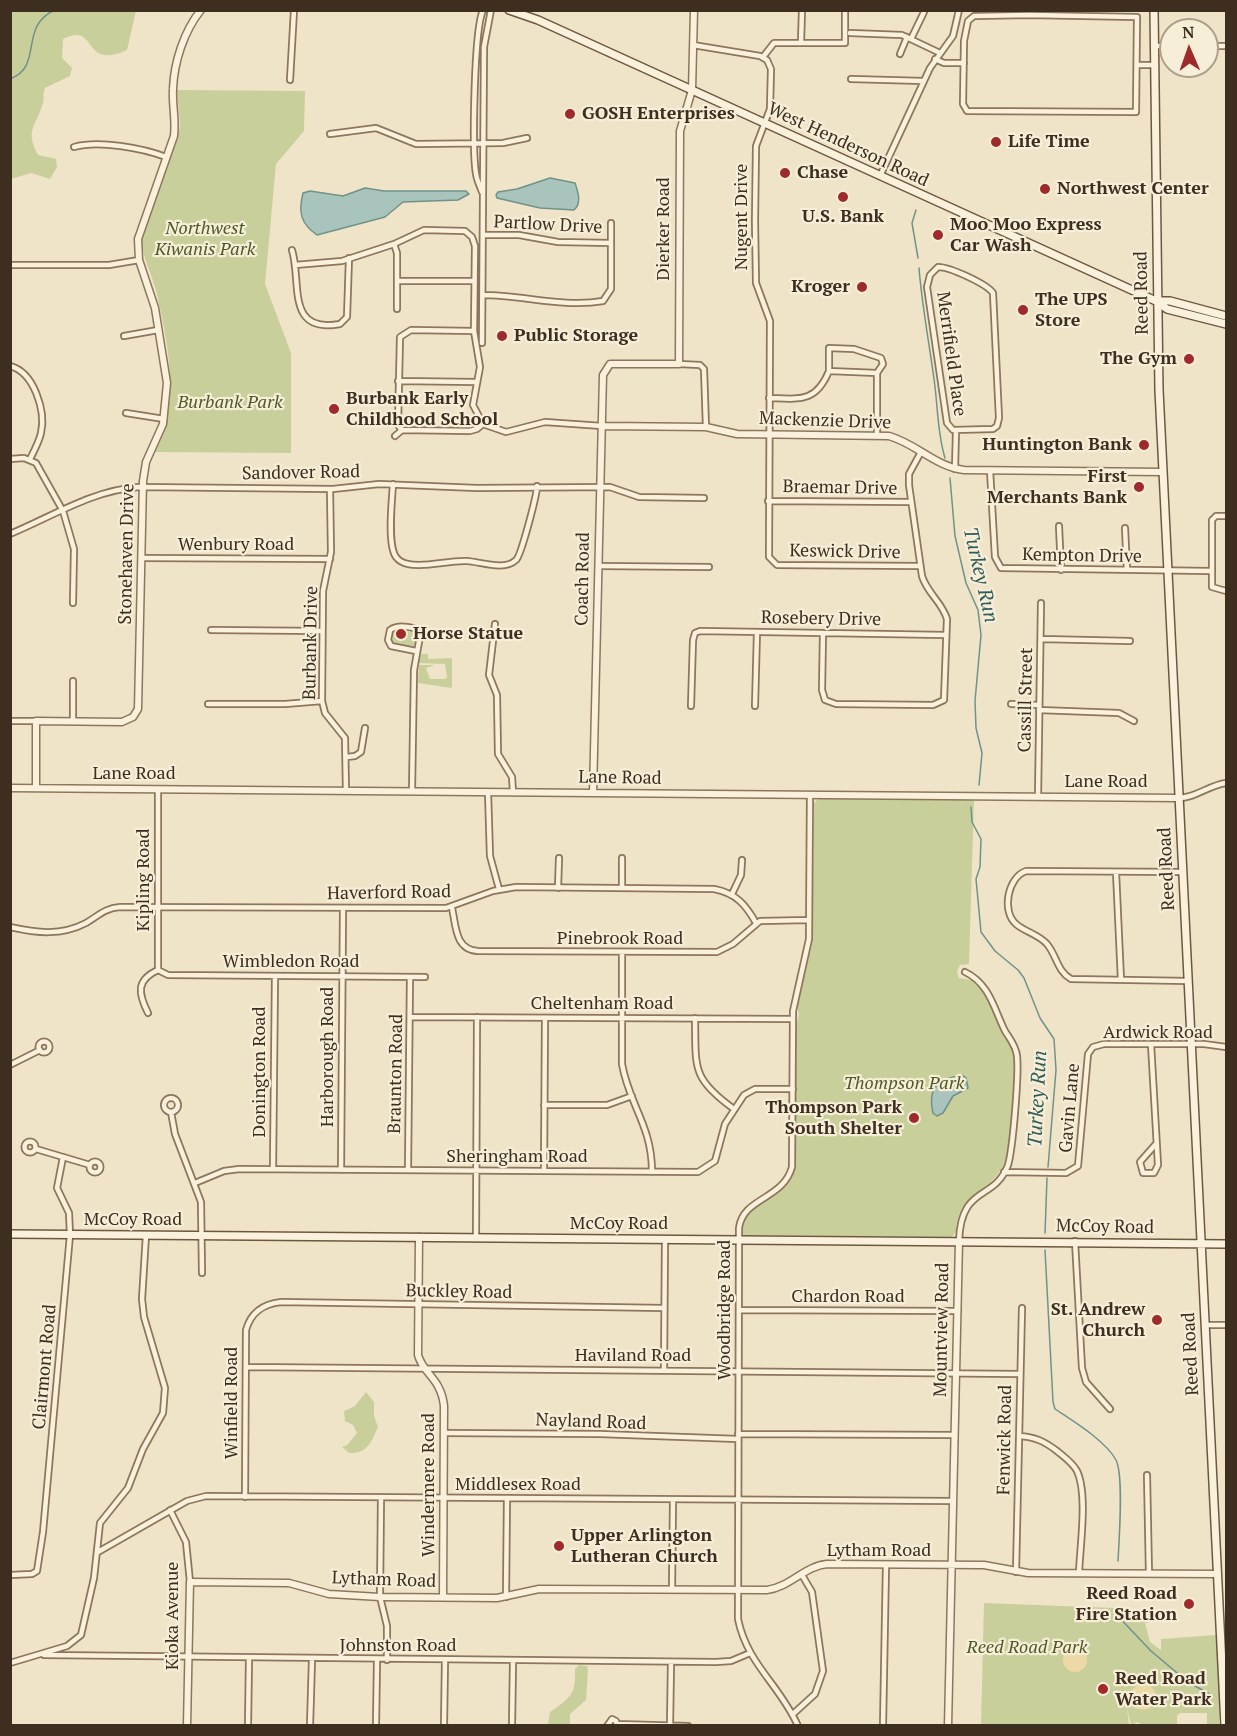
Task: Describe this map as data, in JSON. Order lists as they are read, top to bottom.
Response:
{
  "streets": {
    "main road": ["West Henderson Road", "Reed Road", "McCoy Road"],
    "street": [
      "Nugent Drive",
      "Partlow Drive",
      "Dierker Road",
      "Merrifield Place",
      "Mackenzie Drive",
      "Sandover Road",
      "Braemar Drive",
      "Wenbury Road",
      "Keswick Drive",
      "Stonehaven Drive",
      "Kempton Drive",
      "Coach Road",
      "Rosebery Drive",
      "Burbank Drive",
      "Cassill Street",
      "Lane Road",
      "Kipling Road",
      "Haverford Road",
      "Pinebrook Road",
      "Wimbledon Road",
      "Cheltenham Road",
      "Ardwick Road",
      "Harborough Road",
      "Donington Road",
      "Braunton Road",
      "Gavin Lane",
      "Sheringham Road",
      "Buckley Road",
      "Chardon Road",
      "Woodbridge Road",
      "Mountview Road",
      "Haviland Road",
      "Clairmont Road",
      "Winfield Road",
      "Nayland Road",
      "Fenwick Road",
      "Windermere Road",
      "Middlesex Road",
      "Lytham Road",
      "Kioka Avenue",
      "Johnston Road"
    ]
  },
  "crossings": [
    ["West Henderson Road", "Nugent Drive"],
    ["West Henderson Road", "Dierker Road"],
    ["West Henderson Road", "Reed Road"],
    ["Nugent Drive", "Mackenzie Drive"],
    ["Nugent Drive", "Braemar Drive"],
    ["Nugent Drive", "Keswick Drive"],
    ["Dierker Road", "Coach Road"],
    ["Reed Road", "Mackenzie Drive"],
    ["Reed Road", "Kempton Drive"],
    ["Reed Road", "Lane Road"],
    ["Reed Road", "Ardwick Road"],
    ["Reed Road", "McCoy Road"],
    ["Reed Road", "Lytham Road"],
    ["Merrifield Place", "Mackenzie Drive"],
    ["Mackenzie Drive", "Kempton Drive"],
    ["Mackenzie Drive", "Coach Road"],
    ["Sandover Road", "Stonehaven Drive"],
    ["Sandover Road", "Coach Road"],
    ["Sandover Road", "Burbank Drive"],
    ["Wenbury Road", "Stonehaven Drive"],
    ["Wenbury Road", "Burbank Drive"],
    ["Coach Road", "Lane Road"],
    ["Burbank Drive", "Lane Road"],
    ["Cassill Street", "Lane Road"],
    ["Lane Road", "Kipling Road"],
    ["Lane Road", "Woodbridge Road"],
    ["Kipling Road", "Haverford Road"],
    ["Kipling Road", "Wimbledon Road"],
    ["Haverford Road", "Pinebrook Road"],
    ["Haverford Road", "Harborough Road"],
    ["Wimbledon Road", "Harborough Road"],
    ["Wimbledon Road", "Donington Road"],
    ["Wimbledon Road", "Braunton Road"],
    ["Cheltenham Road", "Braunton Road"],
    ["Cheltenham Road", "Woodbridge Road"],
    ["Ardwick Road", "Gavin Lane"],
    ["Harborough Road", "Sheringham Road"],
    ["Donington Road", "Sheringham Road"],
    ["Braunton Road", "Sheringham Road"],
    ["Gavin Lane", "Mountview Road"],
    ["Sheringham Road", "Woodbridge Road"],
    ["McCoy Road", "Woodbridge Road"],
    ["McCoy Road", "Mountview Road"],
    ["McCoy Road", "Clairmont Road"],
    ["McCoy Road", "Windermere Road"],
    ["Buckley Road", "Winfield Road"],
    ["Buckley Road", "Windermere Road"],
    ["Chardon Road", "Woodbridge Road"],
    ["Chardon Road", "Mountview Road"],
    ["Woodbridge Road", "Haviland Road"],
    ["Woodbridge Road", "Nayland Road"],
    ["Woodbridge Road", "Middlesex Road"],
    ["Woodbridge Road", "Lytham Road"],
    ["Woodbridge Road", "Johnston Road"],
    ["Mountview Road", "Haviland Road"],
    ["Mountview Road", "Nayland Road"],
    ["Mountview Road", "Middlesex Road"],
    ["Mountview Road", "Lytham Road"],
    ["Haviland Road", "Winfield Road"],
    ["Haviland Road", "Fenwick Road"],
    ["Haviland Road", "Windermere Road"],
    ["Winfield Road", "Middlesex Road"],
    ["Nayland Road", "Windermere Road"],
    ["Fenwick Road", "Lytham Road"],
    ["Windermere Road", "Middlesex Road"],
    ["Windermere Road", "Lytham Road"],
    ["Middlesex Road", "Kioka Avenue"],
    ["Lytham Road", "Kioka Avenue"],
    ["Kioka Avenue", "Johnston Road"]
  ],
  "water": ["Turkey Run"],
  "parks": [
    "Northwest Kiwanis Park",
    "Burbank Park",
    "Thompson Park",
    "Reed Road Park"
  ],
  "places": [
    "GOSH Enterprises",
    "Life Time",
    "Chase",
    "Northwest Center",
    "U.S. Bank",
    "Moo Moo Express Car Wash",
    "Kroger",
    "The UPS Store",
    "Public Storage",
    "The Gym",
    "Burbank Early Childhood School",
    "Huntington Bank",
    "First Merchants Bank",
    "Horse Statue",
    "Thompson Park South Shelter",
    "St. Andrew Church",
    "Upper Arlington Lutheran Church",
    "Reed Road Fire Station",
    "Reed Road Water Park"
  ],
  "north": "top"
}
